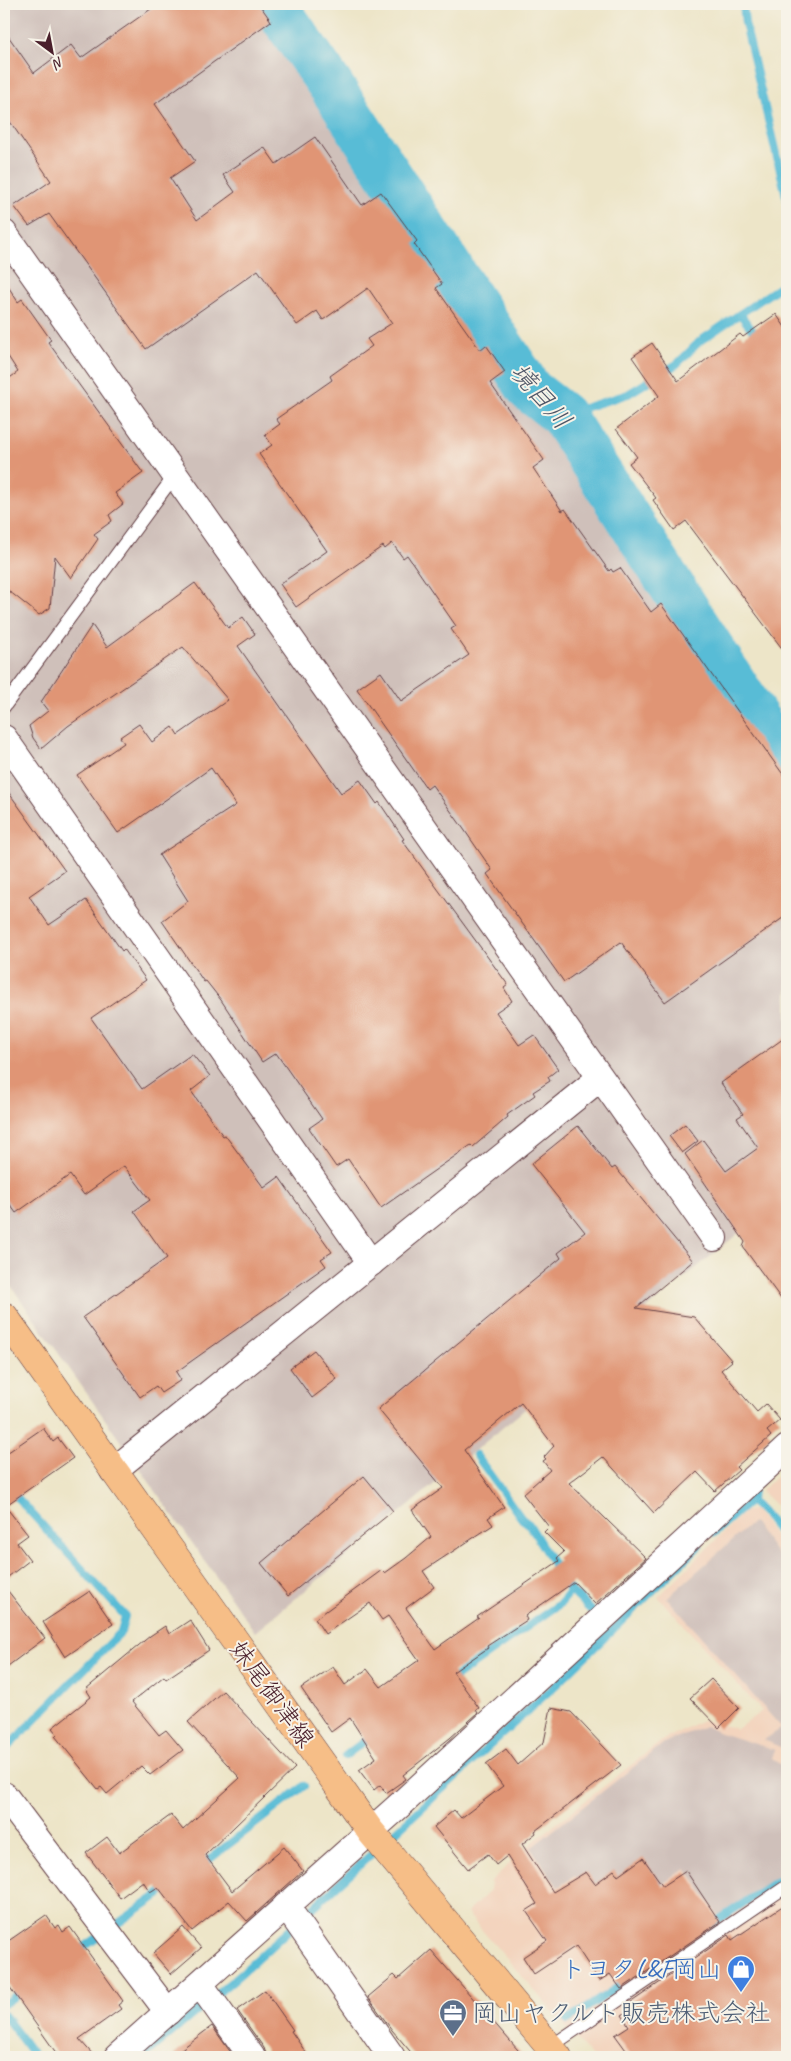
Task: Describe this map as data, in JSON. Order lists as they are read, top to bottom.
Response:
{
  "streets": {
    "main road": ["妹尾御津線"]
  },
  "water": ["境目川"],
  "places": {
    "shop": ["トヨタL&F岡山"],
    "office": ["岡山ヤクルト販売株式会社"]
  },
  "north": "bottom right"
}
